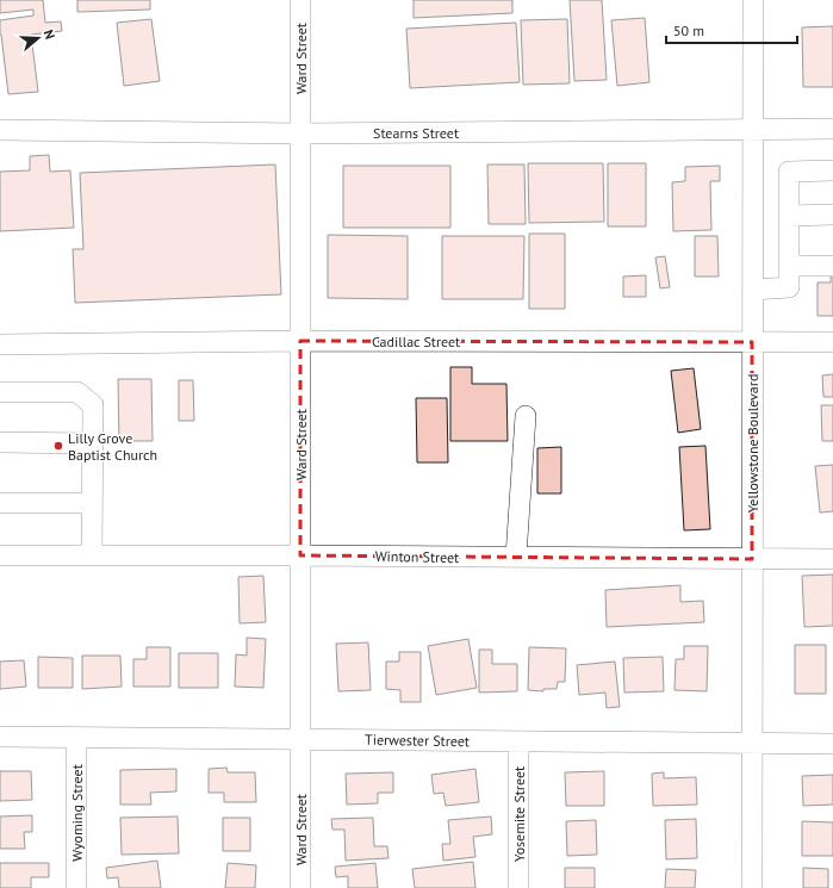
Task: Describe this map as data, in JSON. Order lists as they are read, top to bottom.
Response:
{
  "streets": {
    "street": [
      "Ward Street",
      "Stearns Street",
      "Cadillac Street",
      "Yellowstone Boulevard",
      "Winton Street",
      "Tierwester Street",
      "Wyoming Street",
      "Yosemite Street"
    ]
  },
  "crossings": [
    ["Ward Street", "Stearns Street"],
    ["Ward Street", "Cadillac Street"],
    ["Ward Street", "Winton Street"],
    ["Ward Street", "Tierwester Street"],
    ["Stearns Street", "Yellowstone Boulevard"],
    ["Cadillac Street", "Yellowstone Boulevard"],
    ["Yellowstone Boulevard", "Winton Street"],
    ["Yellowstone Boulevard", "Tierwester Street"],
    ["Tierwester Street", "Wyoming Street"],
    ["Tierwester Street", "Yosemite Street"]
  ],
  "places": ["Lilly Grove Baptist Church"],
  "scale_bar": "50 m",
  "north": "right"
}
